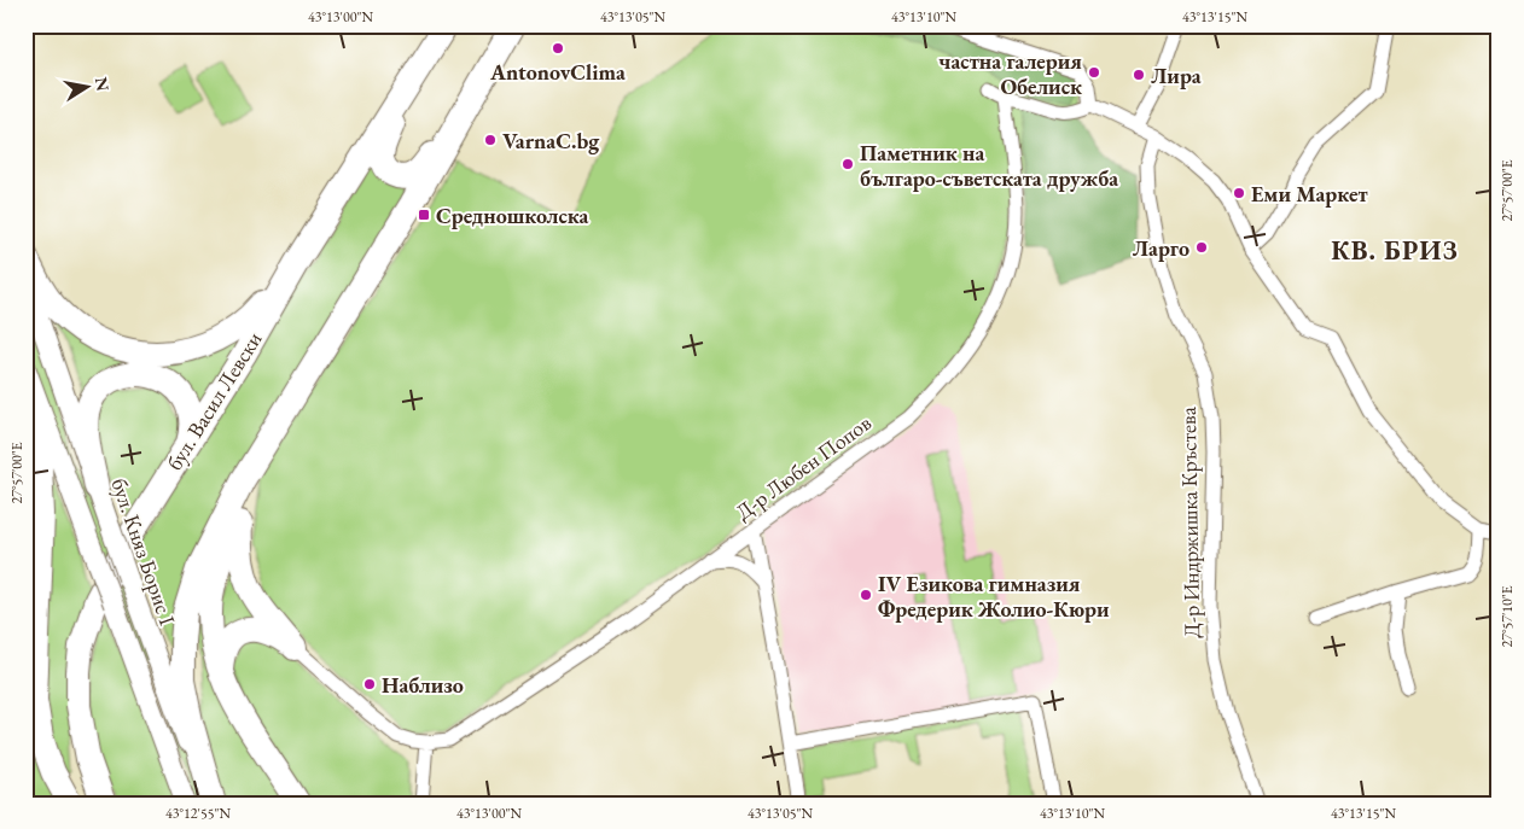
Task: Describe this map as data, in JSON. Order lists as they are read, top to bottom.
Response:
{
  "streets": {
    "highway": ["бул. Васил Левски"],
    "main road": ["бул. Княз Борис I"],
    "street": ["Д-р Любен Попов", "Д-р Индржишка Кръстева"]
  },
  "districts": ["КВ. БРИЗ"],
  "places": {
    "other": [
      "AntonovClima",
      "частна галерия Обелиск",
      "Лира",
      "VarnaC.bg",
      "Паметник на българо-съветската дружба",
      "Еми Маркет",
      "Ларго",
      "IV Езикова гимназия Фредерик Жолио-Кюри",
      "Наблизо"
    ],
    "transit": ["Средношколска"]
  },
  "north": "right",
  "coordinates": [
    "43°13'00\"N",
    "43°13'05\"N",
    "43°13'10\"N",
    "43°13'15\"N",
    "27°57'00\"E",
    "27°57'10\"E",
    "43°12'55\"N"
  ]
}
